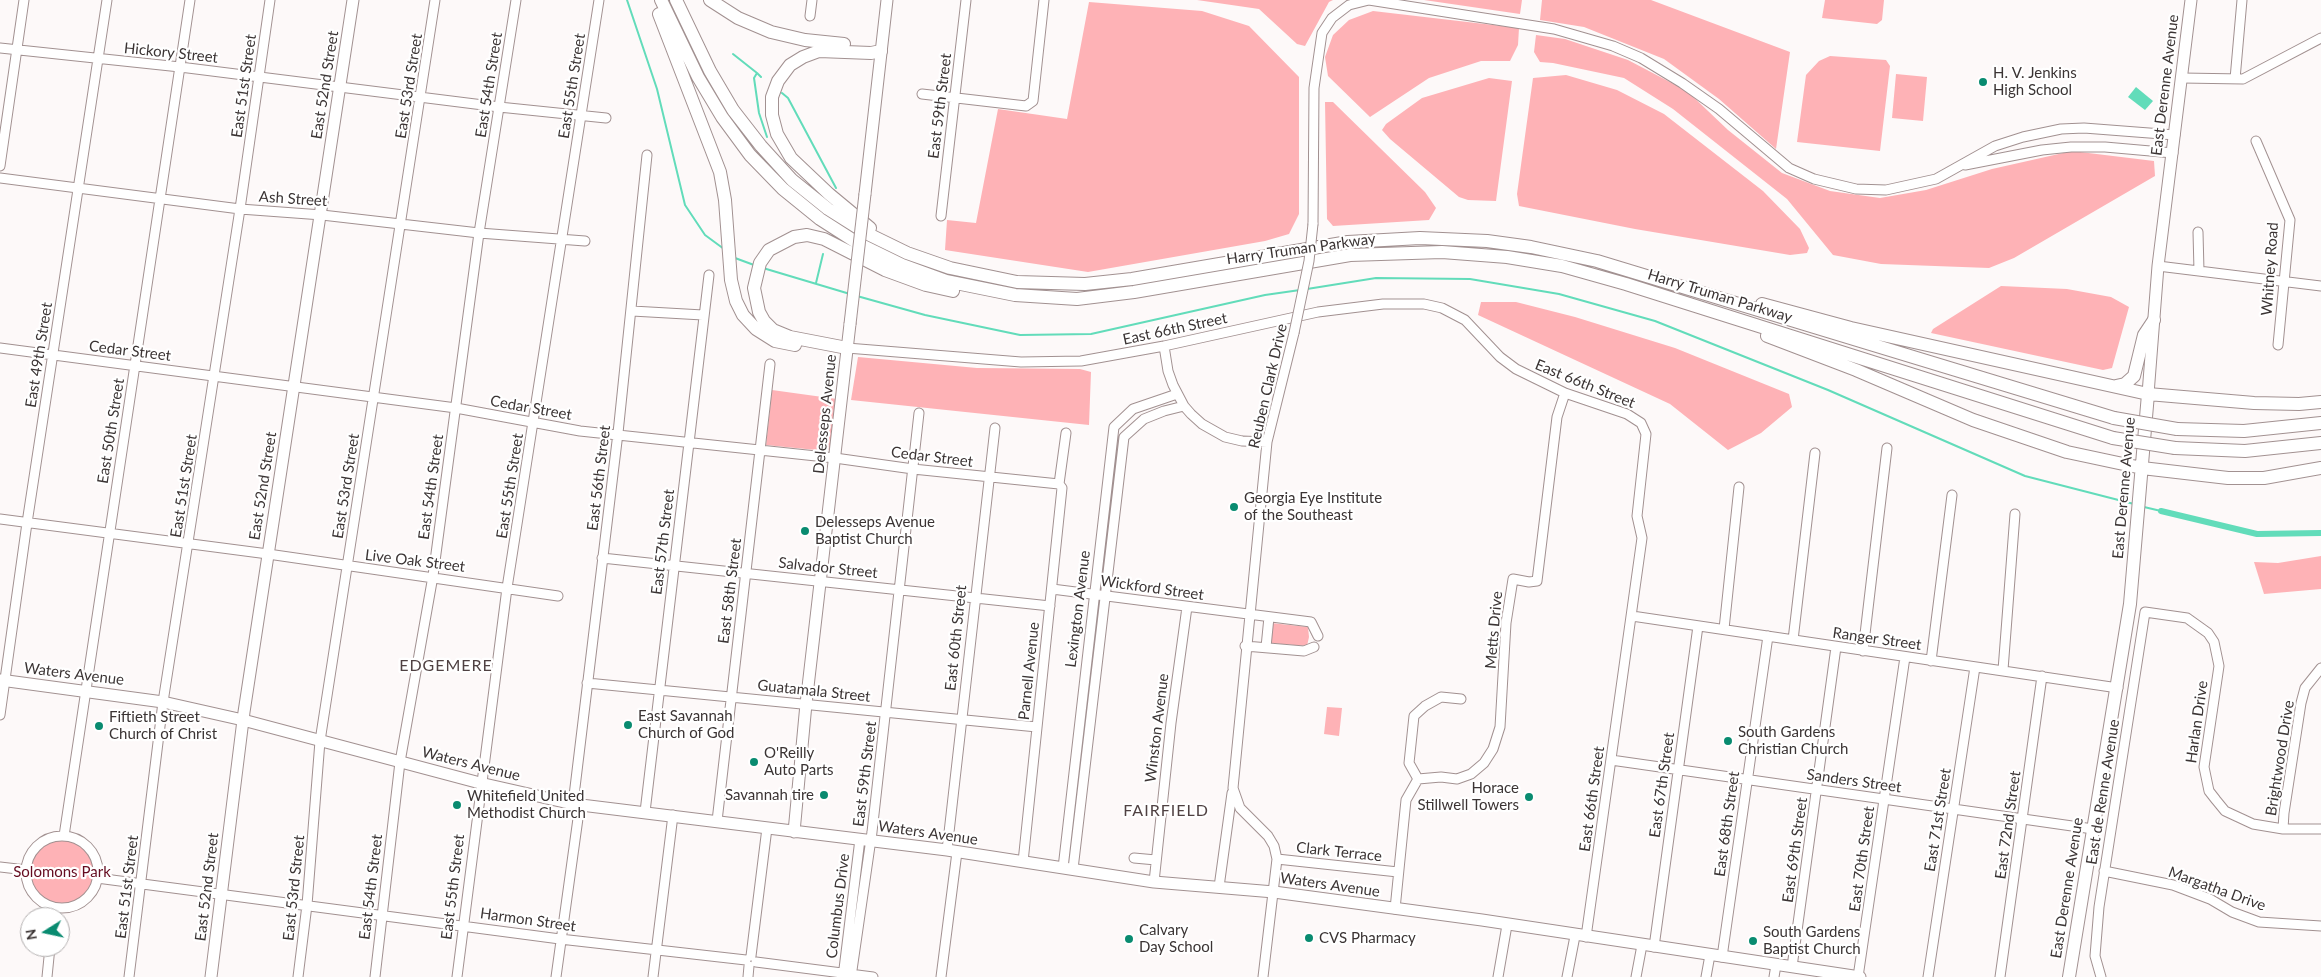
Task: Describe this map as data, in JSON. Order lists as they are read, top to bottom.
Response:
{
  "streets": {
    "highway": ["East Derenne Avenue", "Harry Truman Parkway"],
    "main road": ["East 52nd Street", "Delesseps Avenue", "Waters Avenue"],
    "street": [
      "Hickory Street",
      "East 54th Street",
      "East 51st Street",
      "East 53rd Street",
      "East 55th Street",
      "East 59th Street",
      "Ash Street",
      "Whitney Road",
      "East 66th Street",
      "Cedar Street",
      "East 49th Street",
      "Reuben Clark Drive",
      "East 50th Street",
      "East 56th Street",
      "East 57th Street",
      "Live Oak Street",
      "Salvador Street",
      "Wickford Street",
      "East 58th Street",
      "Lexington Avenue",
      "Metts Drive",
      "East 60th Street",
      "Ranger Street",
      "Parnell Avenue",
      "Guatamala Street",
      "Harlan Drive",
      "Winston Avenue",
      "Brightwood Drive",
      "Sanders Street",
      "East 67th Street",
      "East de Renne Avenue",
      "East 71st Street",
      "East 68th Street",
      "East 72nd Street",
      "East 69th Street",
      "Clark Terrace",
      "East 70th Street",
      "Margatha Drive",
      "Columbus Drive",
      "Harmon Street"
    ]
  },
  "crossings": [
    ["Hickory Street", "East 52nd Street"],
    ["Hickory Street", "East 54th Street"],
    ["Hickory Street", "East 51st Street"],
    ["Hickory Street", "East 53rd Street"],
    ["Hickory Street", "East 55th Street"],
    ["Hickory Street", "East 49th Street"],
    ["Hickory Street", "East 50th Street"],
    ["East 52nd Street", "Ash Street"],
    ["East 52nd Street", "Cedar Street"],
    ["East 52nd Street", "Live Oak Street"],
    ["East 52nd Street", "Waters Avenue"],
    ["East 52nd Street", "Harmon Street"],
    ["East 54th Street", "Ash Street"],
    ["East 54th Street", "Cedar Street"],
    ["East 54th Street", "Live Oak Street"],
    ["East 54th Street", "Waters Avenue"],
    ["East 54th Street", "Harmon Street"],
    ["East Derenne Avenue", "Ranger Street"],
    ["East Derenne Avenue", "Sanders Street"],
    ["East 51st Street", "Ash Street"],
    ["East 51st Street", "Cedar Street"],
    ["East 51st Street", "Live Oak Street"],
    ["East 51st Street", "Waters Avenue"],
    ["East 51st Street", "Harmon Street"],
    ["East 53rd Street", "Ash Street"],
    ["East 53rd Street", "Cedar Street"],
    ["East 53rd Street", "Live Oak Street"],
    ["East 53rd Street", "Waters Avenue"],
    ["East 53rd Street", "Harmon Street"],
    ["East 55th Street", "Ash Street"],
    ["East 55th Street", "Cedar Street"],
    ["East 55th Street", "Live Oak Street"],
    ["East 55th Street", "Waters Avenue"],
    ["East 55th Street", "Harmon Street"],
    ["East 59th Street", "Cedar Street"],
    ["East 59th Street", "Salvador Street"],
    ["East 59th Street", "Waters Avenue"],
    ["East 59th Street", "Guatamala Street"],
    ["East 59th Street", "Columbus Drive"],
    ["Ash Street", "East 49th Street"],
    ["Ash Street", "East 50th Street"],
    ["East 66th Street", "Delesseps Avenue"],
    ["East 66th Street", "Metts Drive"],
    ["East 66th Street", "Ranger Street"],
    ["East 66th Street", "Waters Avenue"],
    ["East 66th Street", "Sanders Street"],
    ["Cedar Street", "East 49th Street"],
    ["Cedar Street", "Delesseps Avenue"],
    ["Cedar Street", "East 50th Street"],
    ["Cedar Street", "East 56th Street"],
    ["Cedar Street", "East 57th Street"],
    ["Cedar Street", "East 58th Street"],
    ["Cedar Street", "East 60th Street"],
    ["Cedar Street", "Parnell Avenue"],
    ["East 49th Street", "Live Oak Street"],
    ["East 49th Street", "Waters Avenue"],
    ["Reuben Clark Drive", "Wickford Street"],
    ["Reuben Clark Drive", "Clark Terrace"],
    ["Delesseps Avenue", "Salvador Street"],
    ["Delesseps Avenue", "Waters Avenue"],
    ["Delesseps Avenue", "Guatamala Street"],
    ["East 50th Street", "Live Oak Street"],
    ["East 50th Street", "Waters Avenue"],
    ["East 56th Street", "Salvador Street"],
    ["East 56th Street", "Waters Avenue"],
    ["East 56th Street", "Guatamala Street"],
    ["East 56th Street", "Harmon Street"],
    ["East 57th Street", "Salvador Street"],
    ["East 57th Street", "Waters Avenue"],
    ["East 57th Street", "Guatamala Street"],
    ["Salvador Street", "East 58th Street"],
    ["Salvador Street", "East 60th Street"],
    ["Salvador Street", "Parnell Avenue"],
    ["Wickford Street", "Lexington Avenue"],
    ["Wickford Street", "Parnell Avenue"],
    ["Wickford Street", "Winston Avenue"],
    ["East 58th Street", "Waters Avenue"],
    ["East 58th Street", "Guatamala Street"],
    ["Lexington Avenue", "Waters Avenue"],
    ["Metts Drive", "Clark Terrace"],
    ["East 60th Street", "Waters Avenue"],
    ["East 60th Street", "Guatamala Street"],
    ["Ranger Street", "East 67th Street"],
    ["Ranger Street", "East 71st Street"],
    ["Ranger Street", "East 68th Street"],
    ["Ranger Street", "East 72nd Street"],
    ["Ranger Street", "East 69th Street"],
    ["Ranger Street", "East 70th Street"],
    ["Parnell Avenue", "Waters Avenue"],
    ["Parnell Avenue", "Guatamala Street"],
    ["Waters Avenue", "Winston Avenue"],
    ["Waters Avenue", "East 67th Street"],
    ["Waters Avenue", "East 68th Street"],
    ["Waters Avenue", "East 69th Street"],
    ["Waters Avenue", "Clark Terrace"],
    ["Waters Avenue", "East 70th Street"],
    ["Waters Avenue", "Columbus Drive"],
    ["Harlan Drive", "Brightwood Drive"],
    ["Harlan Drive", "East de Renne Avenue"],
    ["Sanders Street", "East 67th Street"],
    ["Sanders Street", "East 71st Street"],
    ["Sanders Street", "East 68th Street"],
    ["Sanders Street", "East 72nd Street"],
    ["Sanders Street", "East 69th Street"],
    ["Sanders Street", "East 70th Street"],
    ["East de Renne Avenue", "Margatha Drive"],
    ["Columbus Drive", "Harmon Street"]
  ],
  "districts": ["EDGEMERE", "FAIRFIELD"],
  "parks": ["Solomons Park"],
  "places": [
    "H. V. Jenkins High School",
    "Georgia Eye Institute of the Southeast",
    "Delesseps Avenue Baptist Church",
    "East Savannah Church of God",
    "Fiftieth Street Church of Christ",
    "South Gardens Christian Church",
    "O'Reilly Auto Parts",
    "Savannah tire",
    "Horace Stillwell Towers",
    "Whitefield United Methodist Church",
    "CVS Pharmacy",
    "Calvary Day School",
    "South Gardens Baptist Church"
  ],
  "north": "left"
}
